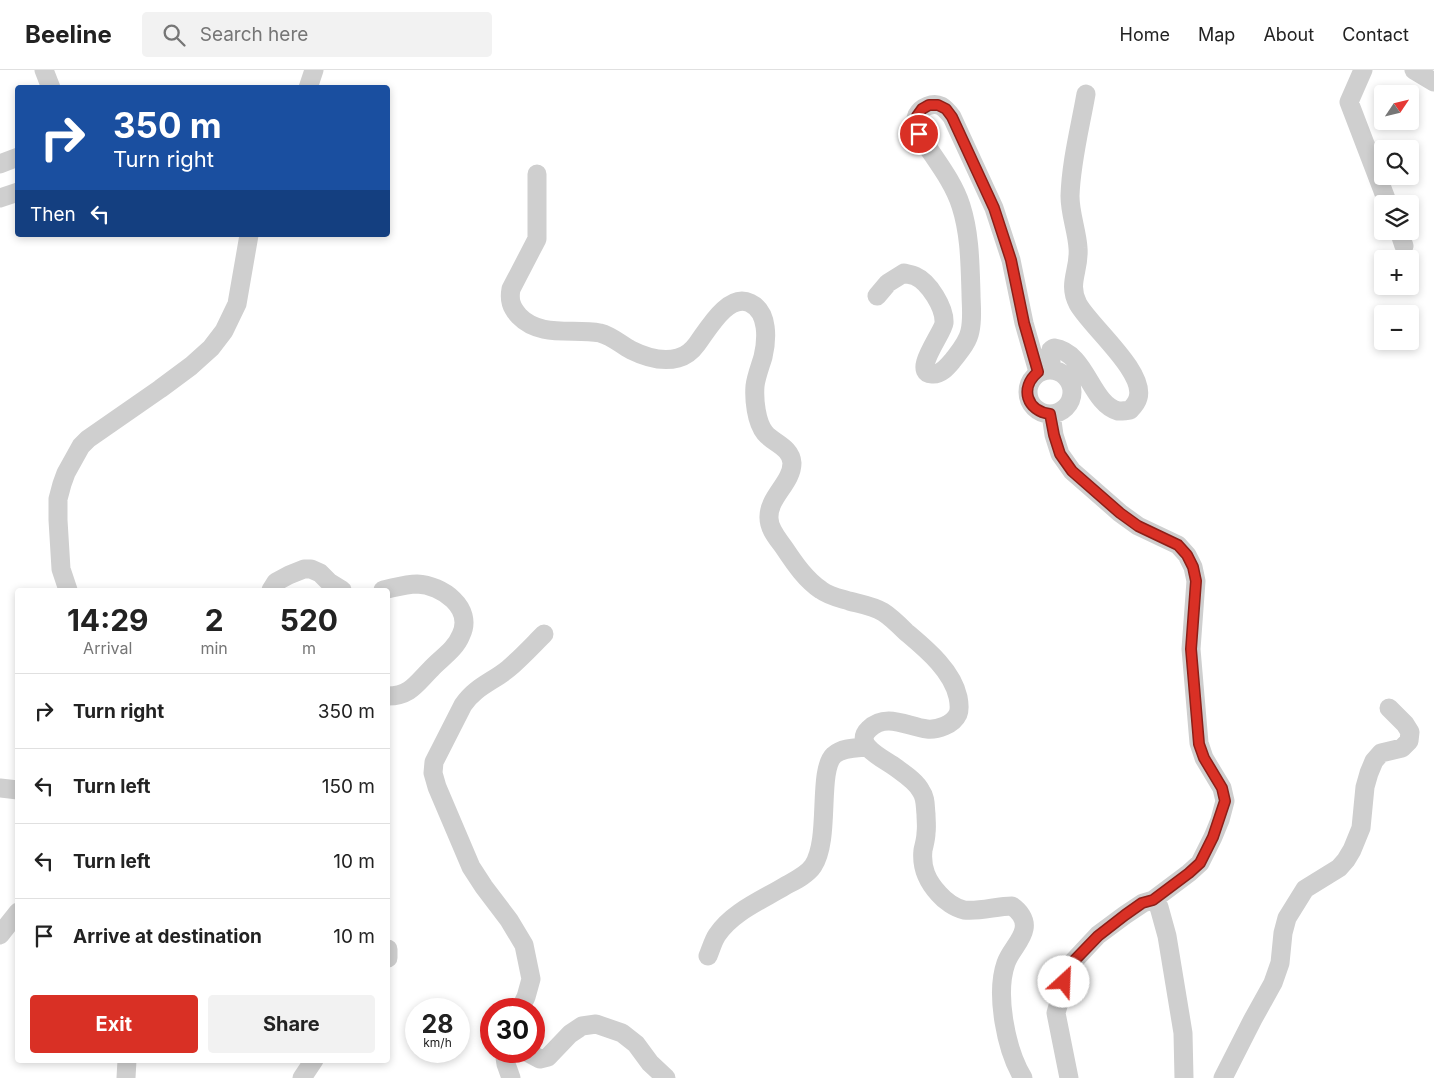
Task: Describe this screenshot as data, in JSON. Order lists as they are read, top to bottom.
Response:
{
  "north": "top right",
  "page": {
    "header": "Beeline",
    "search": "Search here",
    "nav": [
      "Home",
      "Map",
      "About",
      "Contact"
    ],
    "map_buttons": ["+", "−"],
    "turn": ["350 m", "Turn right"],
    "then": "Then",
    "eta": [
      "14:29",
      "Arrival",
      "2",
      "min",
      "520",
      "m"
    ],
    "list": [
      {
        "name": "Turn right",
        "value": "350 m"
      },
      {
        "name": "Turn left",
        "value": "150 m"
      },
      {
        "name": "Turn left",
        "value": "10 m"
      },
      {
        "name": "Arrive at destination",
        "value": "10 m"
      }
    ],
    "buttons": ["Exit", "Share"],
    "speed": "28 km/h",
    "limit": "30"
  }
}
